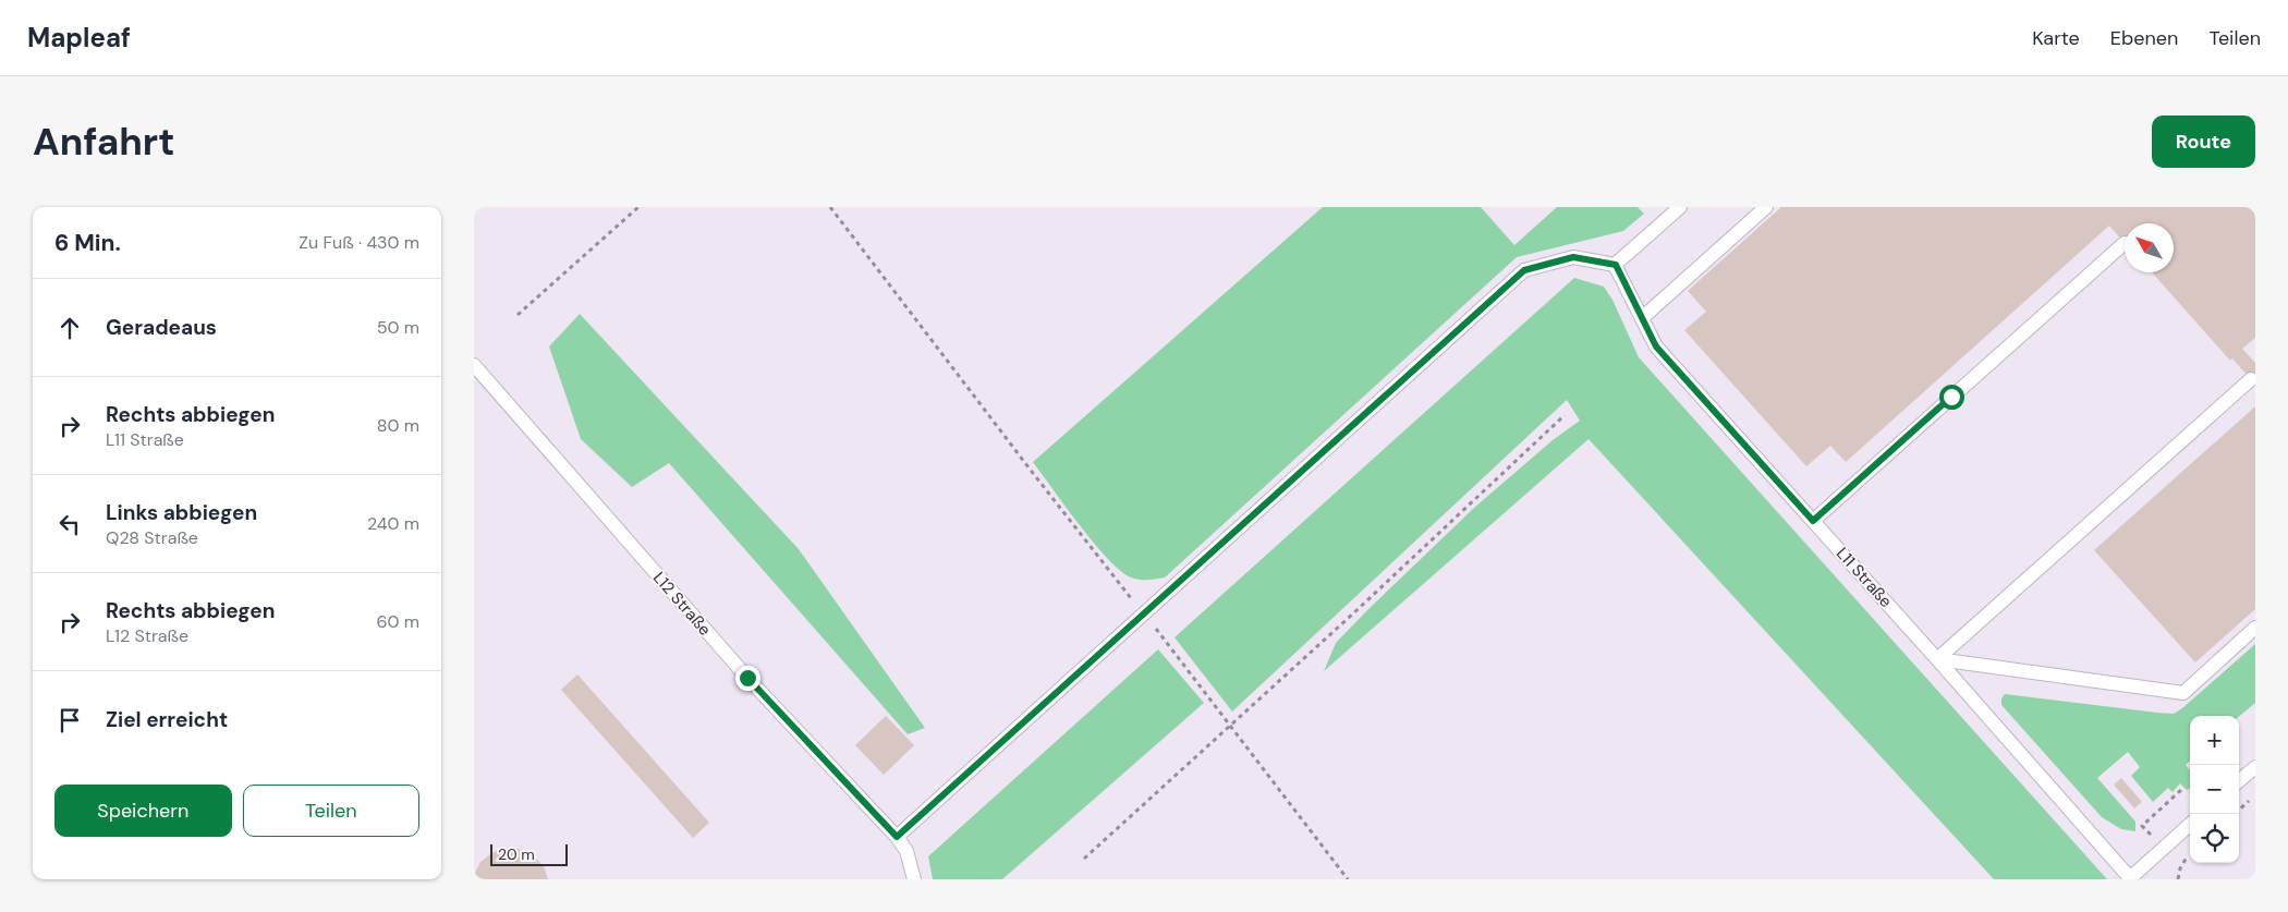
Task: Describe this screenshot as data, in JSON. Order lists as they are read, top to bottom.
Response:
{
  "streets": {
    "lane": ["L11 Straße", "L12 Straße"]
  },
  "scale_bar": "20 m",
  "north": "top left",
  "page": {
    "header": "Mapleaf",
    "nav": ["Karte", "Ebenen", "Teilen"],
    "buttons": [
      "Route",
      ["Speichern", "Teilen"]
    ],
    "title": "Anfahrt",
    "heading": ["6 Min.", "Zu Fuß · 430 m"],
    "list": [
      ["Geradeaus", "50 m"],
      ["Rechts abbiegen", "L11 Straße", "80 m"],
      ["Links abbiegen", "Q28 Straße", "240 m"],
      ["Rechts abbiegen", "L12 Straße", "60 m"],
      "Ziel erreicht"
    ],
    "map_buttons": ["+", "−"],
    "scale": "20 m"
  }
}
